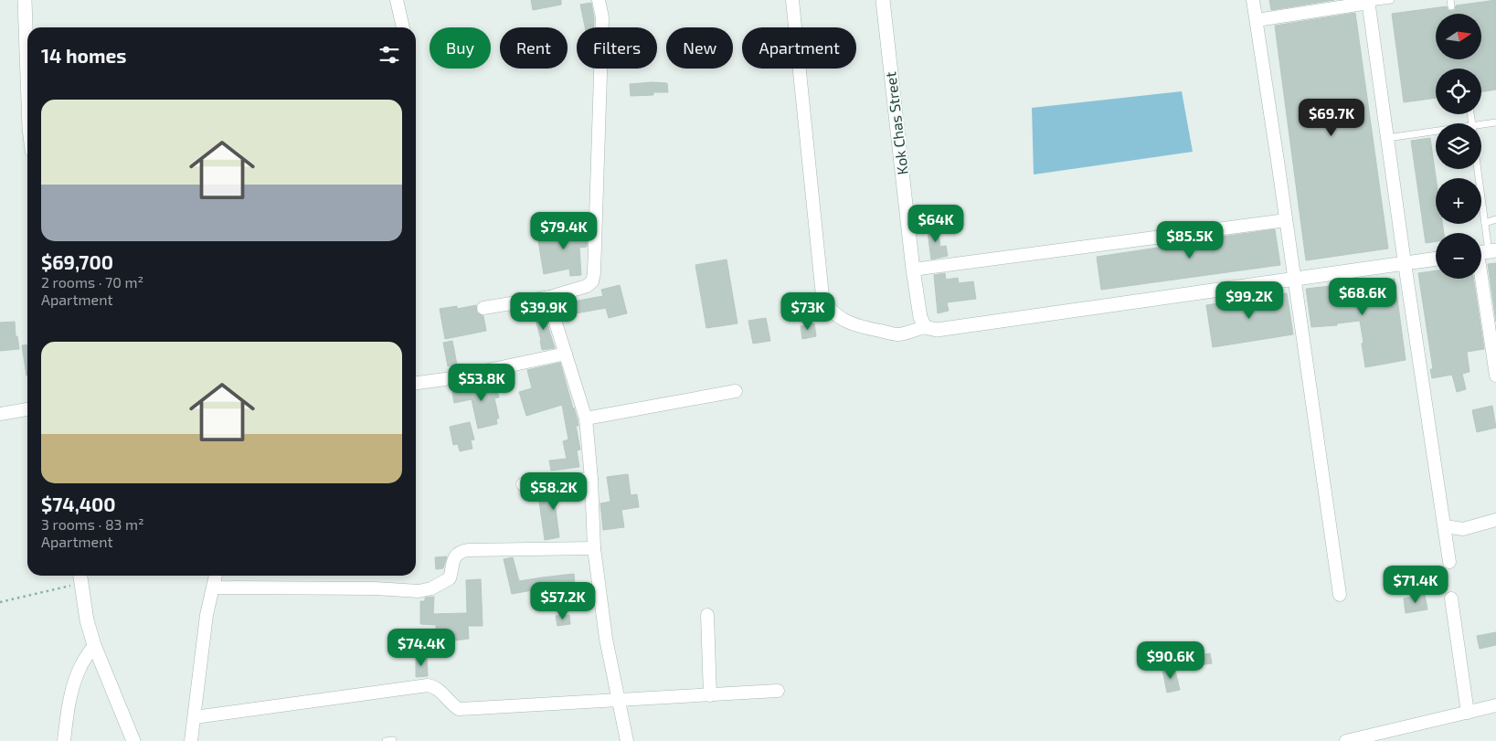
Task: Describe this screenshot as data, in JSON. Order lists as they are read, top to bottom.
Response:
{
  "streets": {
    "street": ["Kok Chas Street"]
  },
  "north": "right",
  "page": {
    "map_buttons": ["+", "−"],
    "chip": [
      "Buy",
      "Rent",
      "Filters",
      "New",
      "Apartment"
    ],
    "heading": "14 homes",
    "list": [
      {
        "name": "$69,700",
        "note": "2 rooms · 70 m² · Apartment"
      },
      {
        "name": "$74,400",
        "note": "3 rooms · 83 m² · Apartment"
      }
    ],
    "price": [
      "$69.7K",
      "$64K",
      "$79.4K",
      "$85.5K",
      "$68.6K",
      "$99.2K",
      "$39.9K",
      "$73K",
      "$53.8K",
      "$58.2K",
      "$71.4K",
      "$57.2K",
      "$74.4K",
      "$90.6K"
    ]
  }
}
